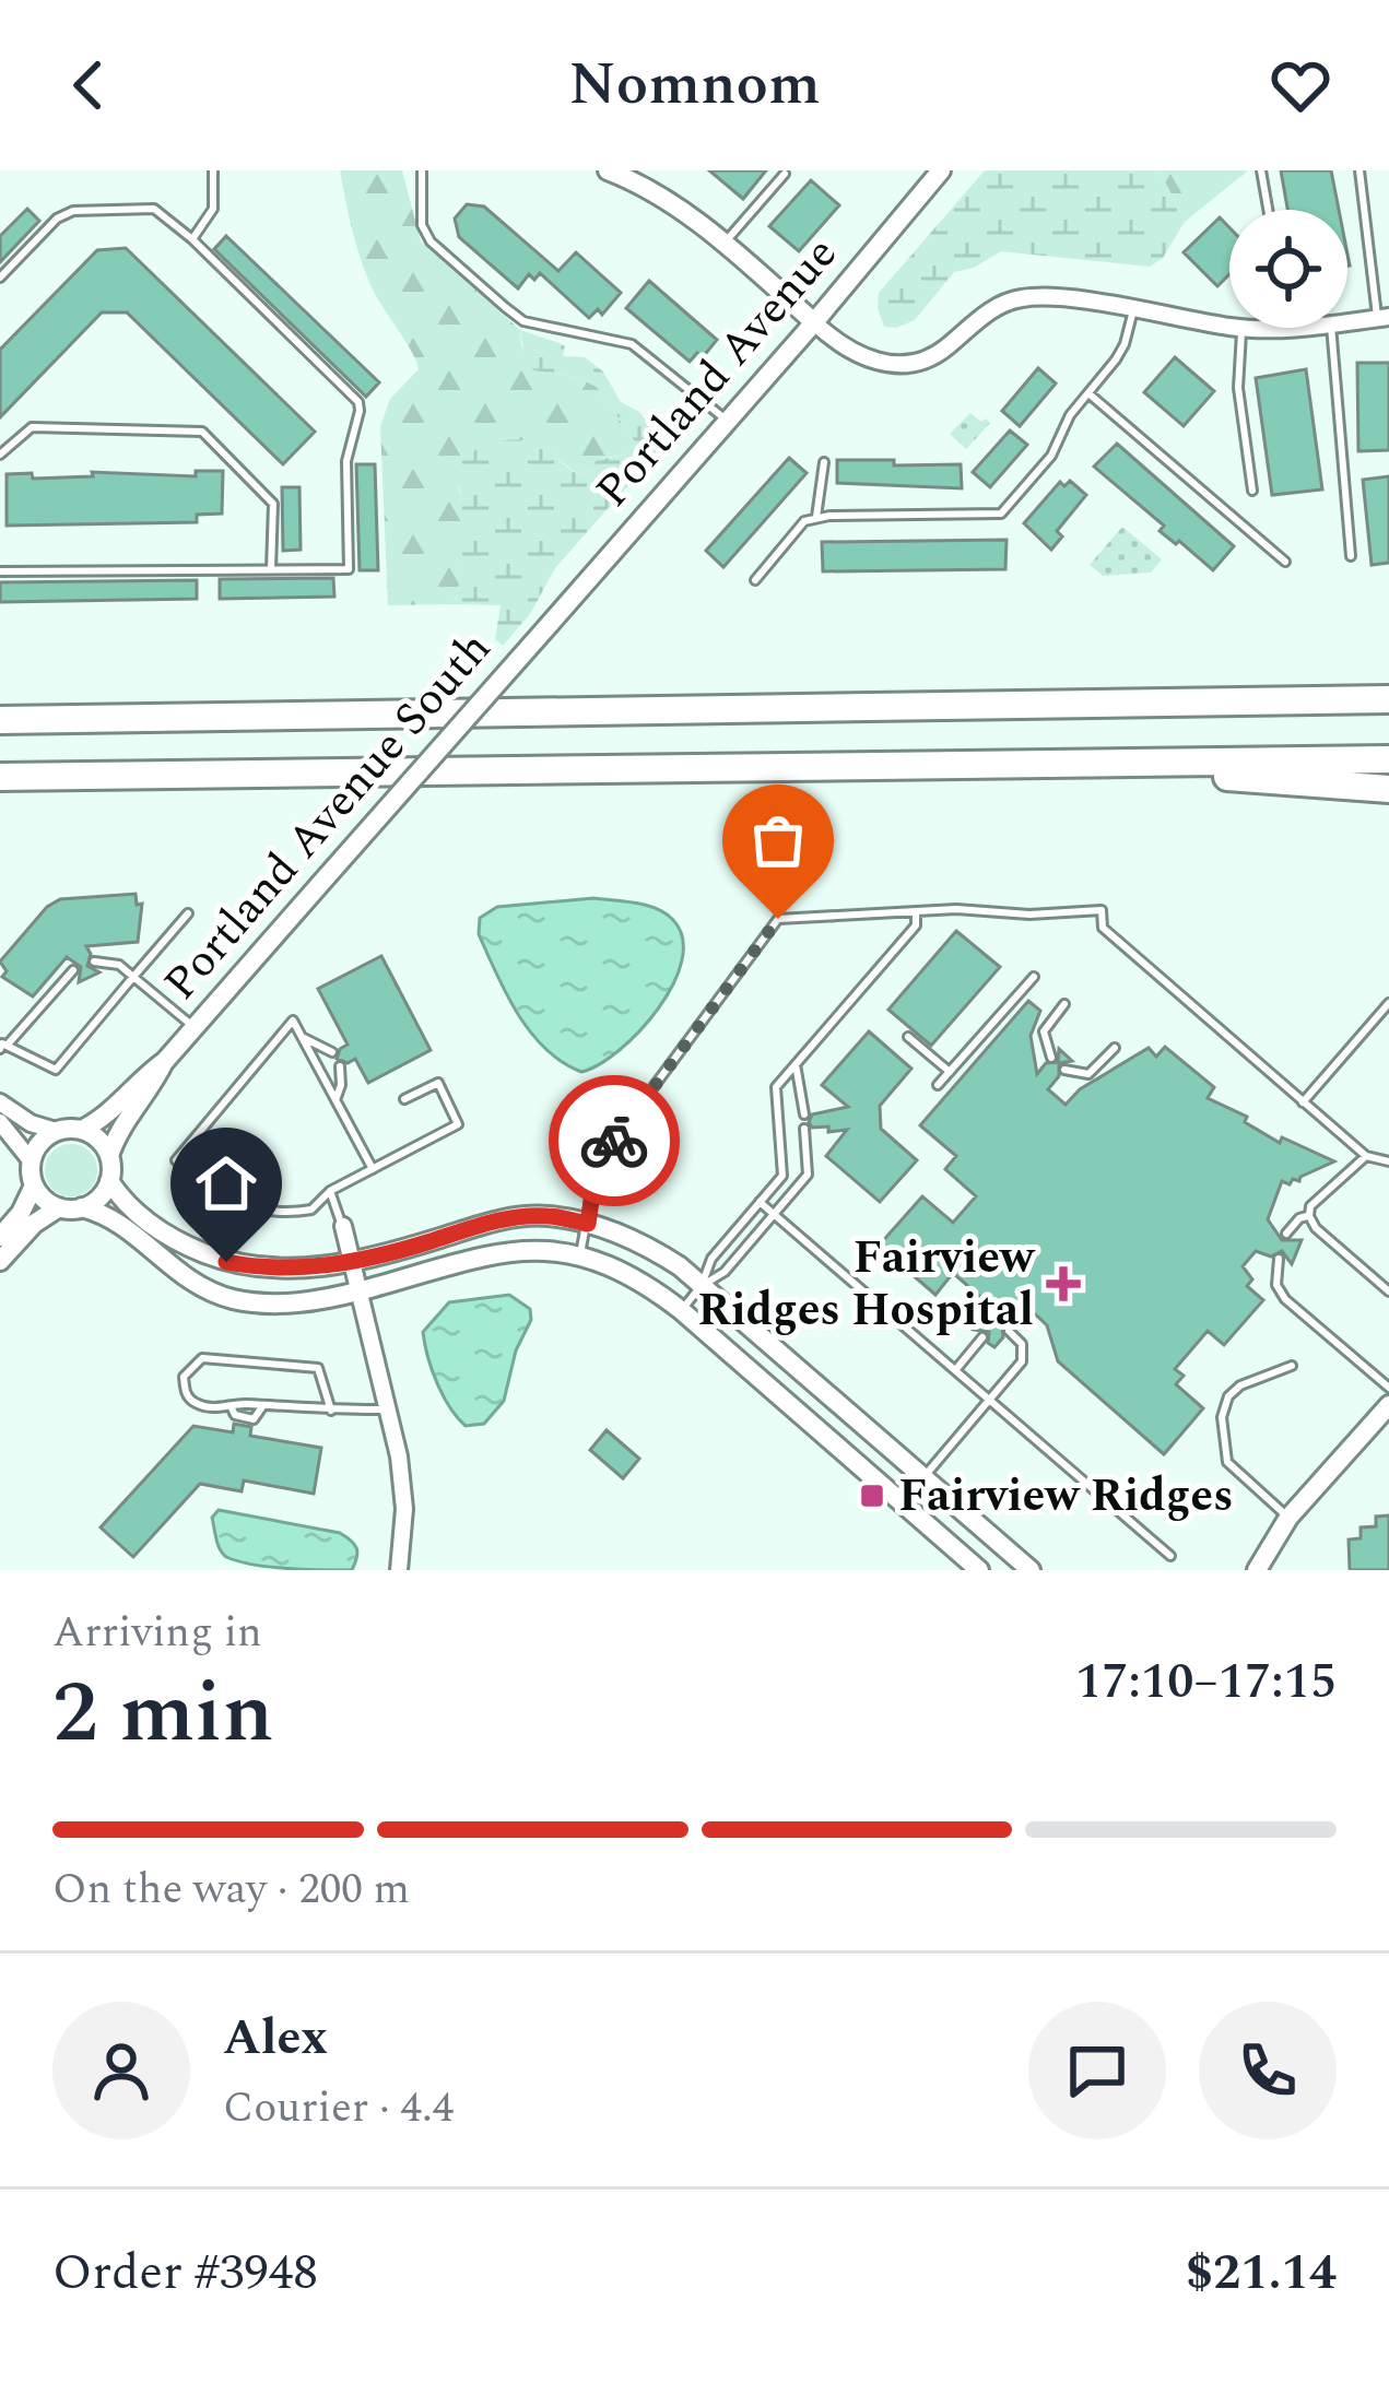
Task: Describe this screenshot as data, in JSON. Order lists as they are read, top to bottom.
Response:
{
  "streets": {
    "street": ["Portland Avenue", "Portland Avenue South"]
  },
  "crossings": [
    ["Portland Avenue", "Portland Avenue South"]
  ],
  "places": {
    "health": ["Fairview Ridges Hospital"],
    "transit": ["Fairview Ridges"]
  },
  "page": {
    "header": "Nomnom",
    "heading": ["2 min", "Arriving in", "17:10–17:15"],
    "panel": [
      "Alex",
      "Courier · 4.4",
      "Order #3948",
      "$21.14"
    ],
    "bar": "On the way · 200 m"
  }
}
